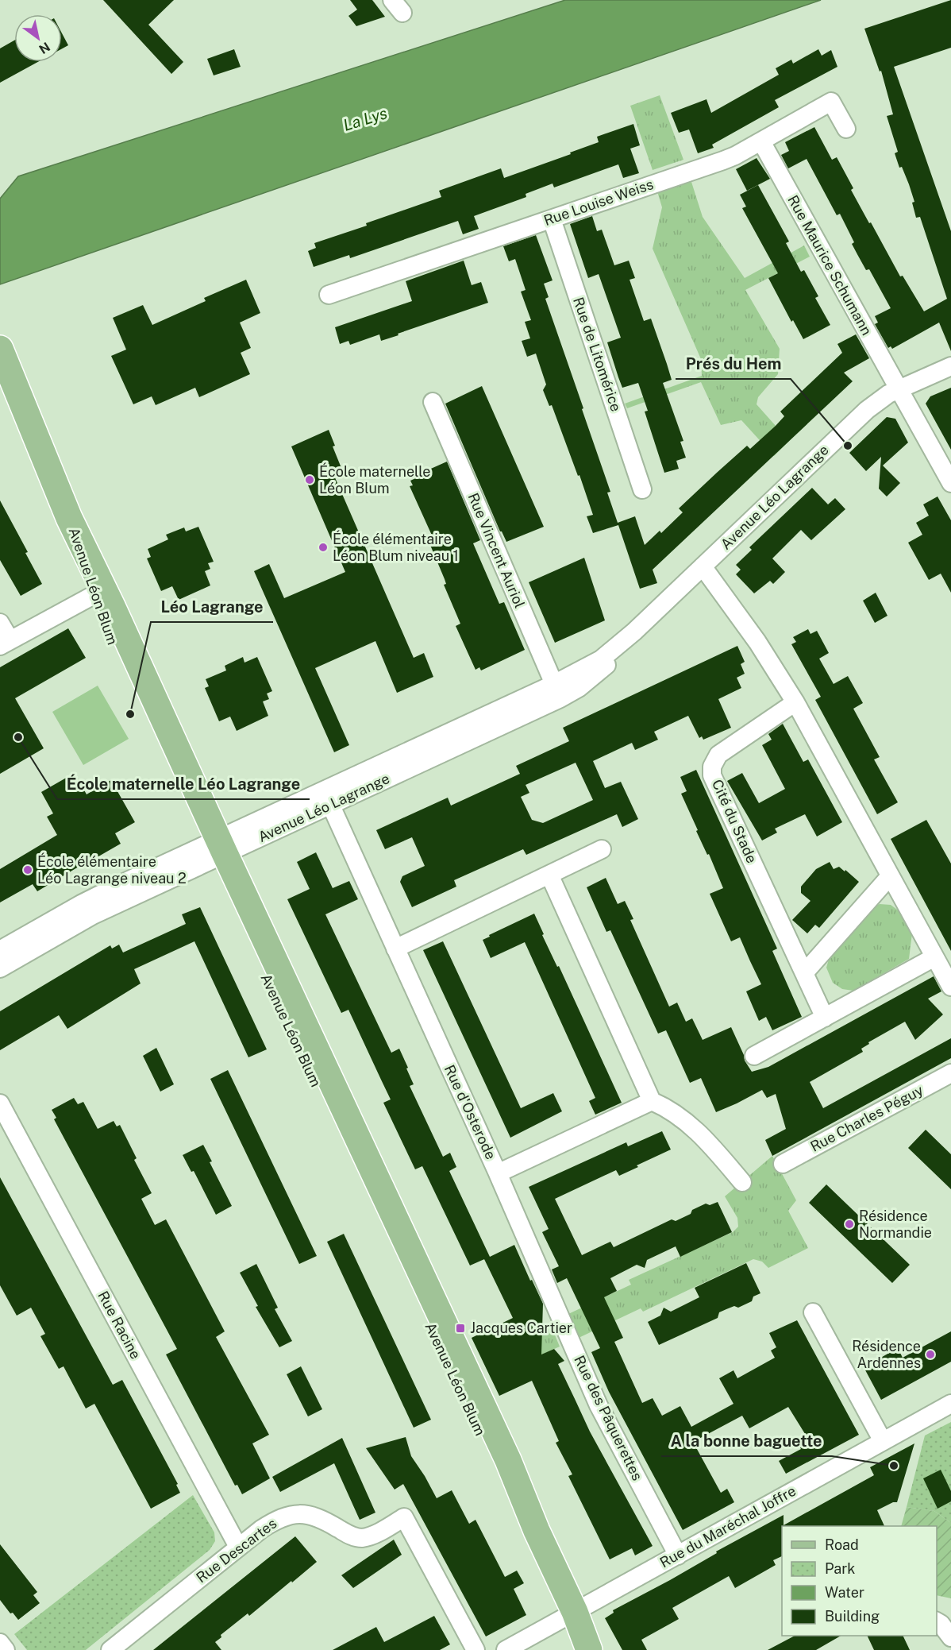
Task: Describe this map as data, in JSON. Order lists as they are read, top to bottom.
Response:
{
  "streets": {
    "main road": ["Avenue Léon Blum"],
    "street": [
      "Rue Louise Weiss",
      "Rue Maurice Schumann",
      "Rue de Litomérice",
      "Avenue Léo Lagrange",
      "Rue Vincent Auriol",
      "Cité du Stade",
      "Rue d'Osterode",
      "Rue Charles Péguy",
      "Rue Racine",
      "Rue des Pâquerettes",
      "Rue du Maréchal Joffre",
      "Rue Descartes"
    ]
  },
  "crossings": [
    ["Rue Louise Weiss", "Rue Maurice Schumann"],
    ["Rue Louise Weiss", "Rue de Litomérice"],
    ["Rue Maurice Schumann", "Avenue Léo Lagrange"],
    ["Avenue Léo Lagrange", "Rue Vincent Auriol"],
    ["Avenue Léo Lagrange", "Avenue Léon Blum"],
    ["Avenue Léo Lagrange", "Rue d'Osterode"],
    ["Avenue Léon Blum", "Rue du Maréchal Joffre"],
    ["Rue d'Osterode", "Rue des Pâquerettes"],
    ["Rue Racine", "Rue Descartes"],
    ["Rue des Pâquerettes", "Rue du Maréchal Joffre"]
  ],
  "water": ["La Lys"],
  "places": {
    "other": [
      "Prés du Hem",
      "École maternelle Léon Blum",
      "École élémentaire Léon Blum niveau 1",
      "Léo Lagrange",
      "École maternelle Léo Lagrange",
      "École élémentaire Léo Lagrange niveau 2",
      "Résidence Normandie",
      "Résidence Ardennes",
      "A la bonne baguette"
    ],
    "transit": ["Jacques Cartier"]
  },
  "legend": [
    "Road",
    "Park",
    "Water",
    "Building"
  ],
  "north": "bottom right"
}
